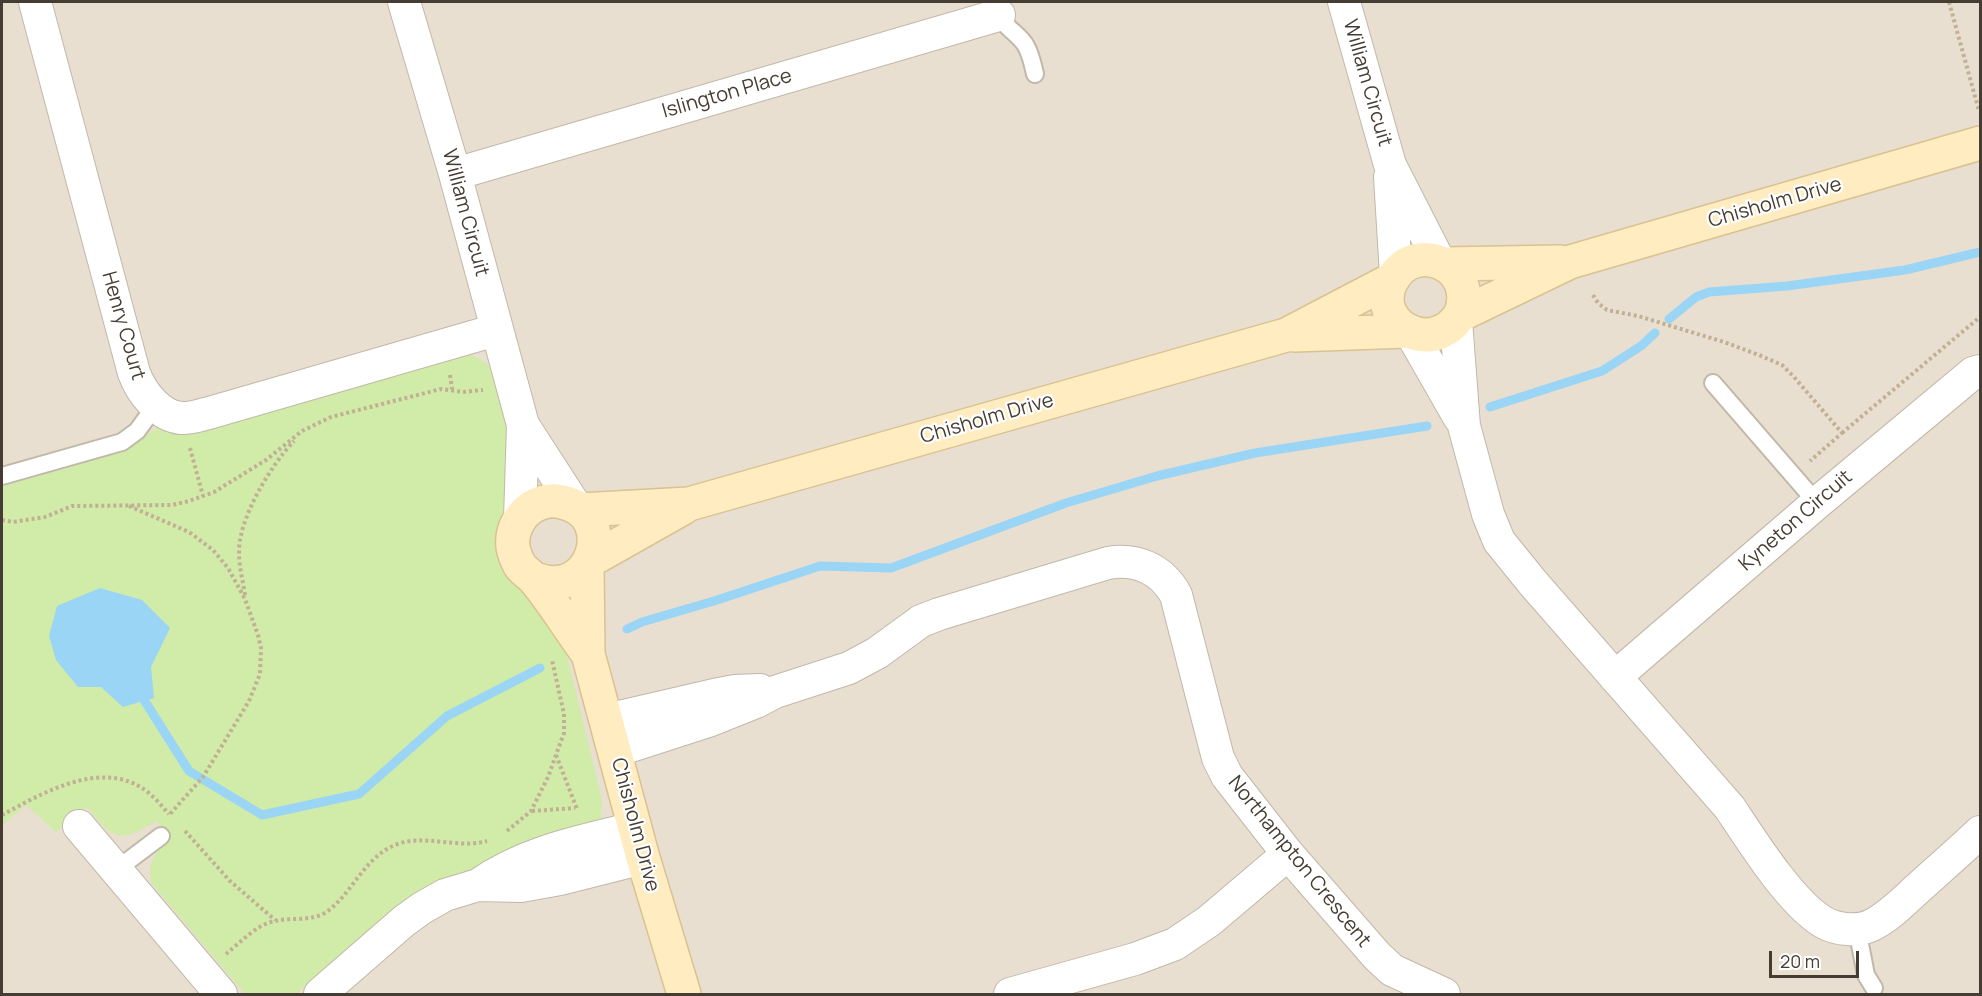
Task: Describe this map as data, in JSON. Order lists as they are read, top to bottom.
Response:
{
  "streets": {
    "street": [
      "William Circuit",
      "Islington Place",
      "Chisholm Drive",
      "Henry Court",
      "Kyneton Circuit",
      "Northampton Crescent"
    ]
  },
  "crossings": [
    ["William Circuit", "Islington Place"],
    ["William Circuit", "Chisholm Drive"],
    ["Chisholm Drive", "Northampton Crescent"]
  ],
  "scale_bar": "20 m"
}
